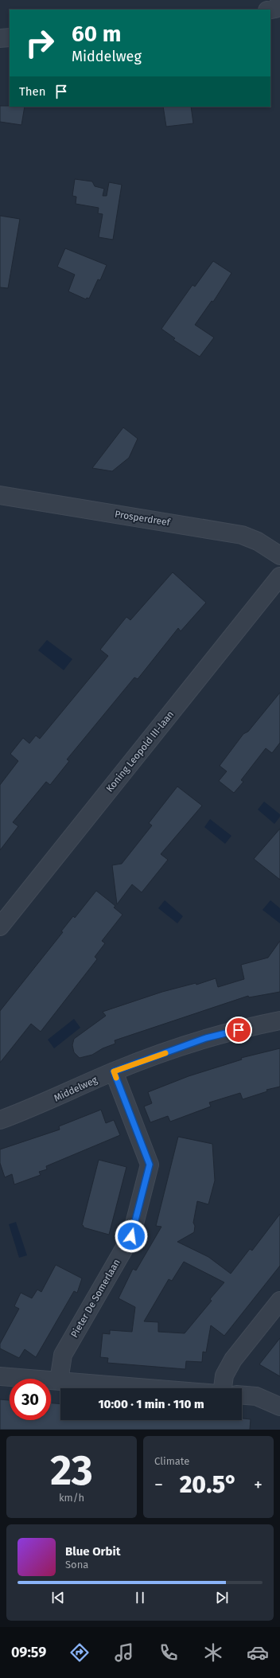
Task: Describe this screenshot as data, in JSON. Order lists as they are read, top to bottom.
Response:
{
  "streets": {
    "street": [
      "Prosperdreef",
      "Koning Leopold III-laan",
      "Middelweg",
      "Pieter De Somerlaan"
    ]
  },
  "crossings": [
    ["Middelweg", "Pieter De Somerlaan"]
  ],
  "page": {
    "turn": ["60 m", "Middelweg"],
    "then": "Then",
    "limit": "30",
    "trip": "10:00 · 1 min · 110 m",
    "tile": [
      ["23", "km/h"],
      "Climate"
    ],
    "heat": ["−", "20.5°", "+"],
    "song": ["Blue Orbit", "Sona"],
    "tabs": "09:59"
  }
}
